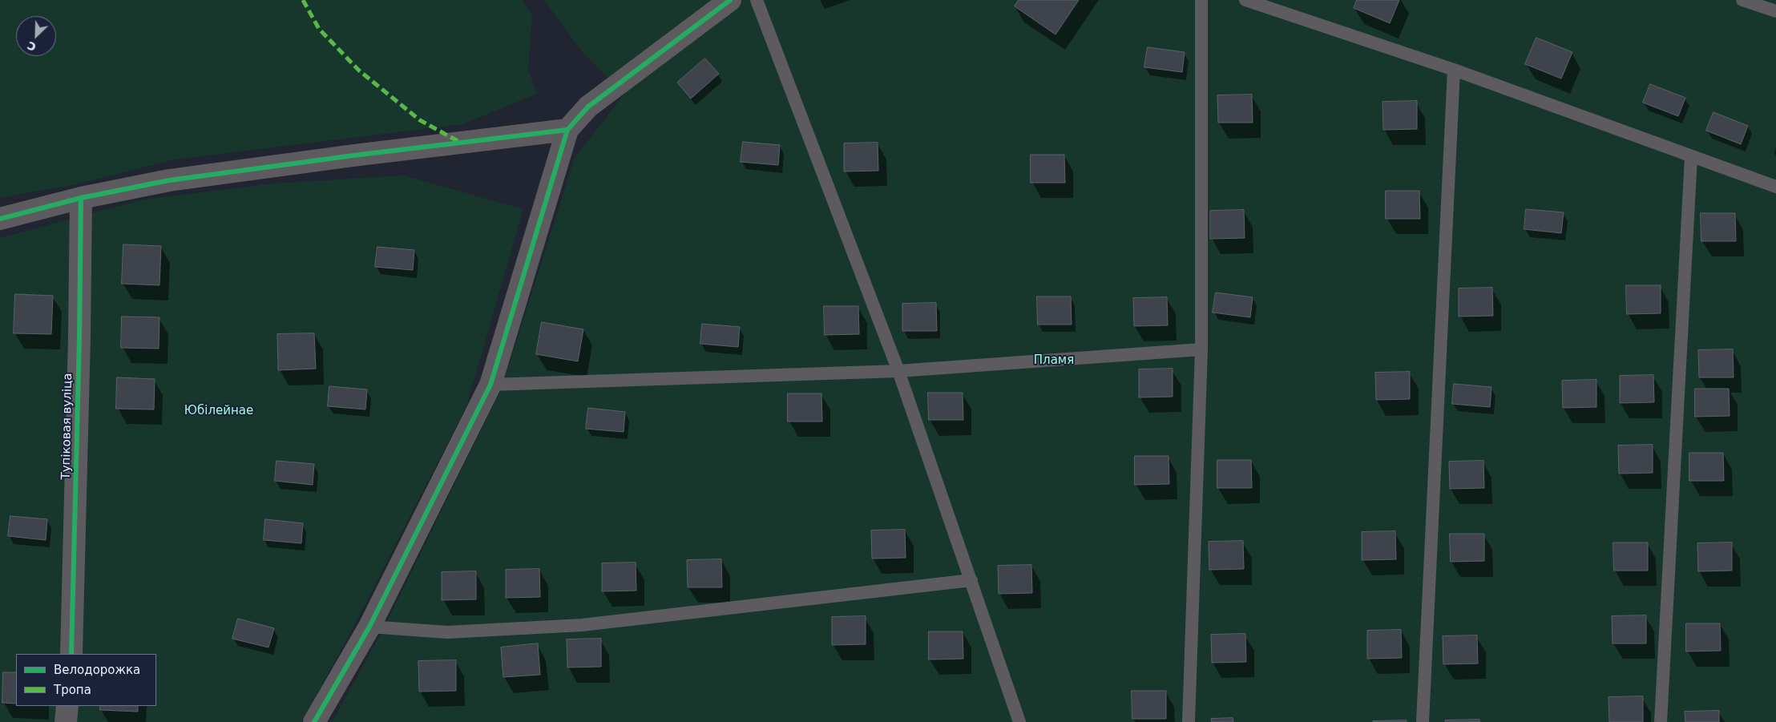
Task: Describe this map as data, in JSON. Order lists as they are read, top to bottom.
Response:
{
  "streets": {
    "street": ["Тупіковая вуліца"]
  },
  "parks": ["Пламя", "Юбілейнае"],
  "legend": ["Велодорожка", "Тропа"],
  "north": "bottom left"
}
